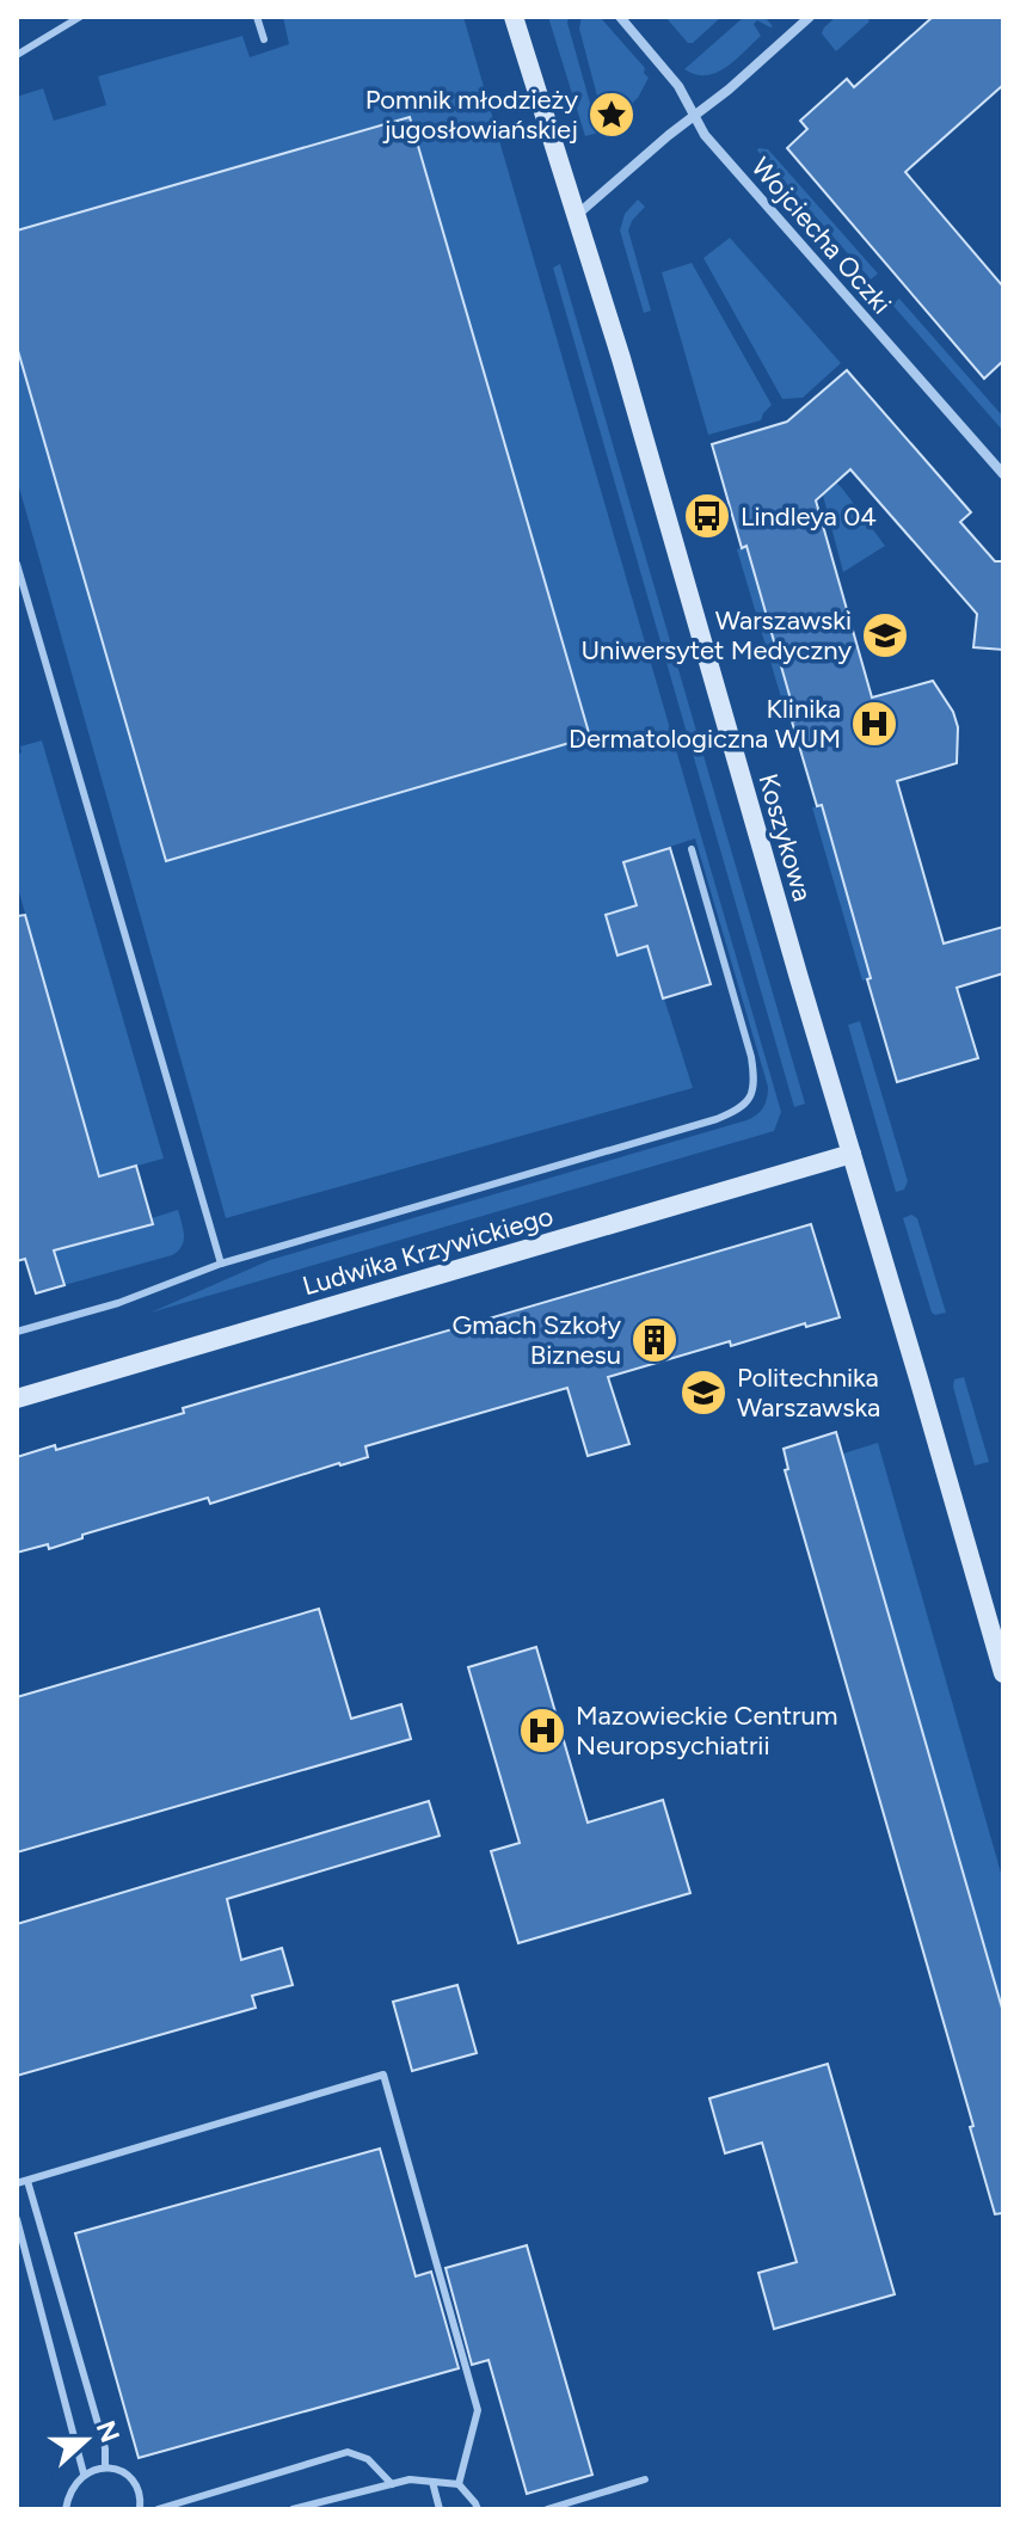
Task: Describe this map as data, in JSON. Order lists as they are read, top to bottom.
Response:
{
  "streets": {
    "street": ["Wojciecha Oczki", "Koszykowa", "Ludwika Krzywickiego"]
  },
  "crossings": [
    ["Koszykowa", "Ludwika Krzywickiego"]
  ],
  "places": {
    "place": ["Pomnik młodzieży jugosłowiańskiej"],
    "bus stop": ["Lindleya 04"],
    "school or university": ["Warszawski Uniwersytet Medyczny", "Politechnika Warszawska"],
    "hospital": ["Klinika Dermatologiczna WUM", "Mazowieckie Centrum Neuropsychiatrii"],
    "building": ["Gmach Szkoły Biznesu"]
  },
  "north": "right"
}
